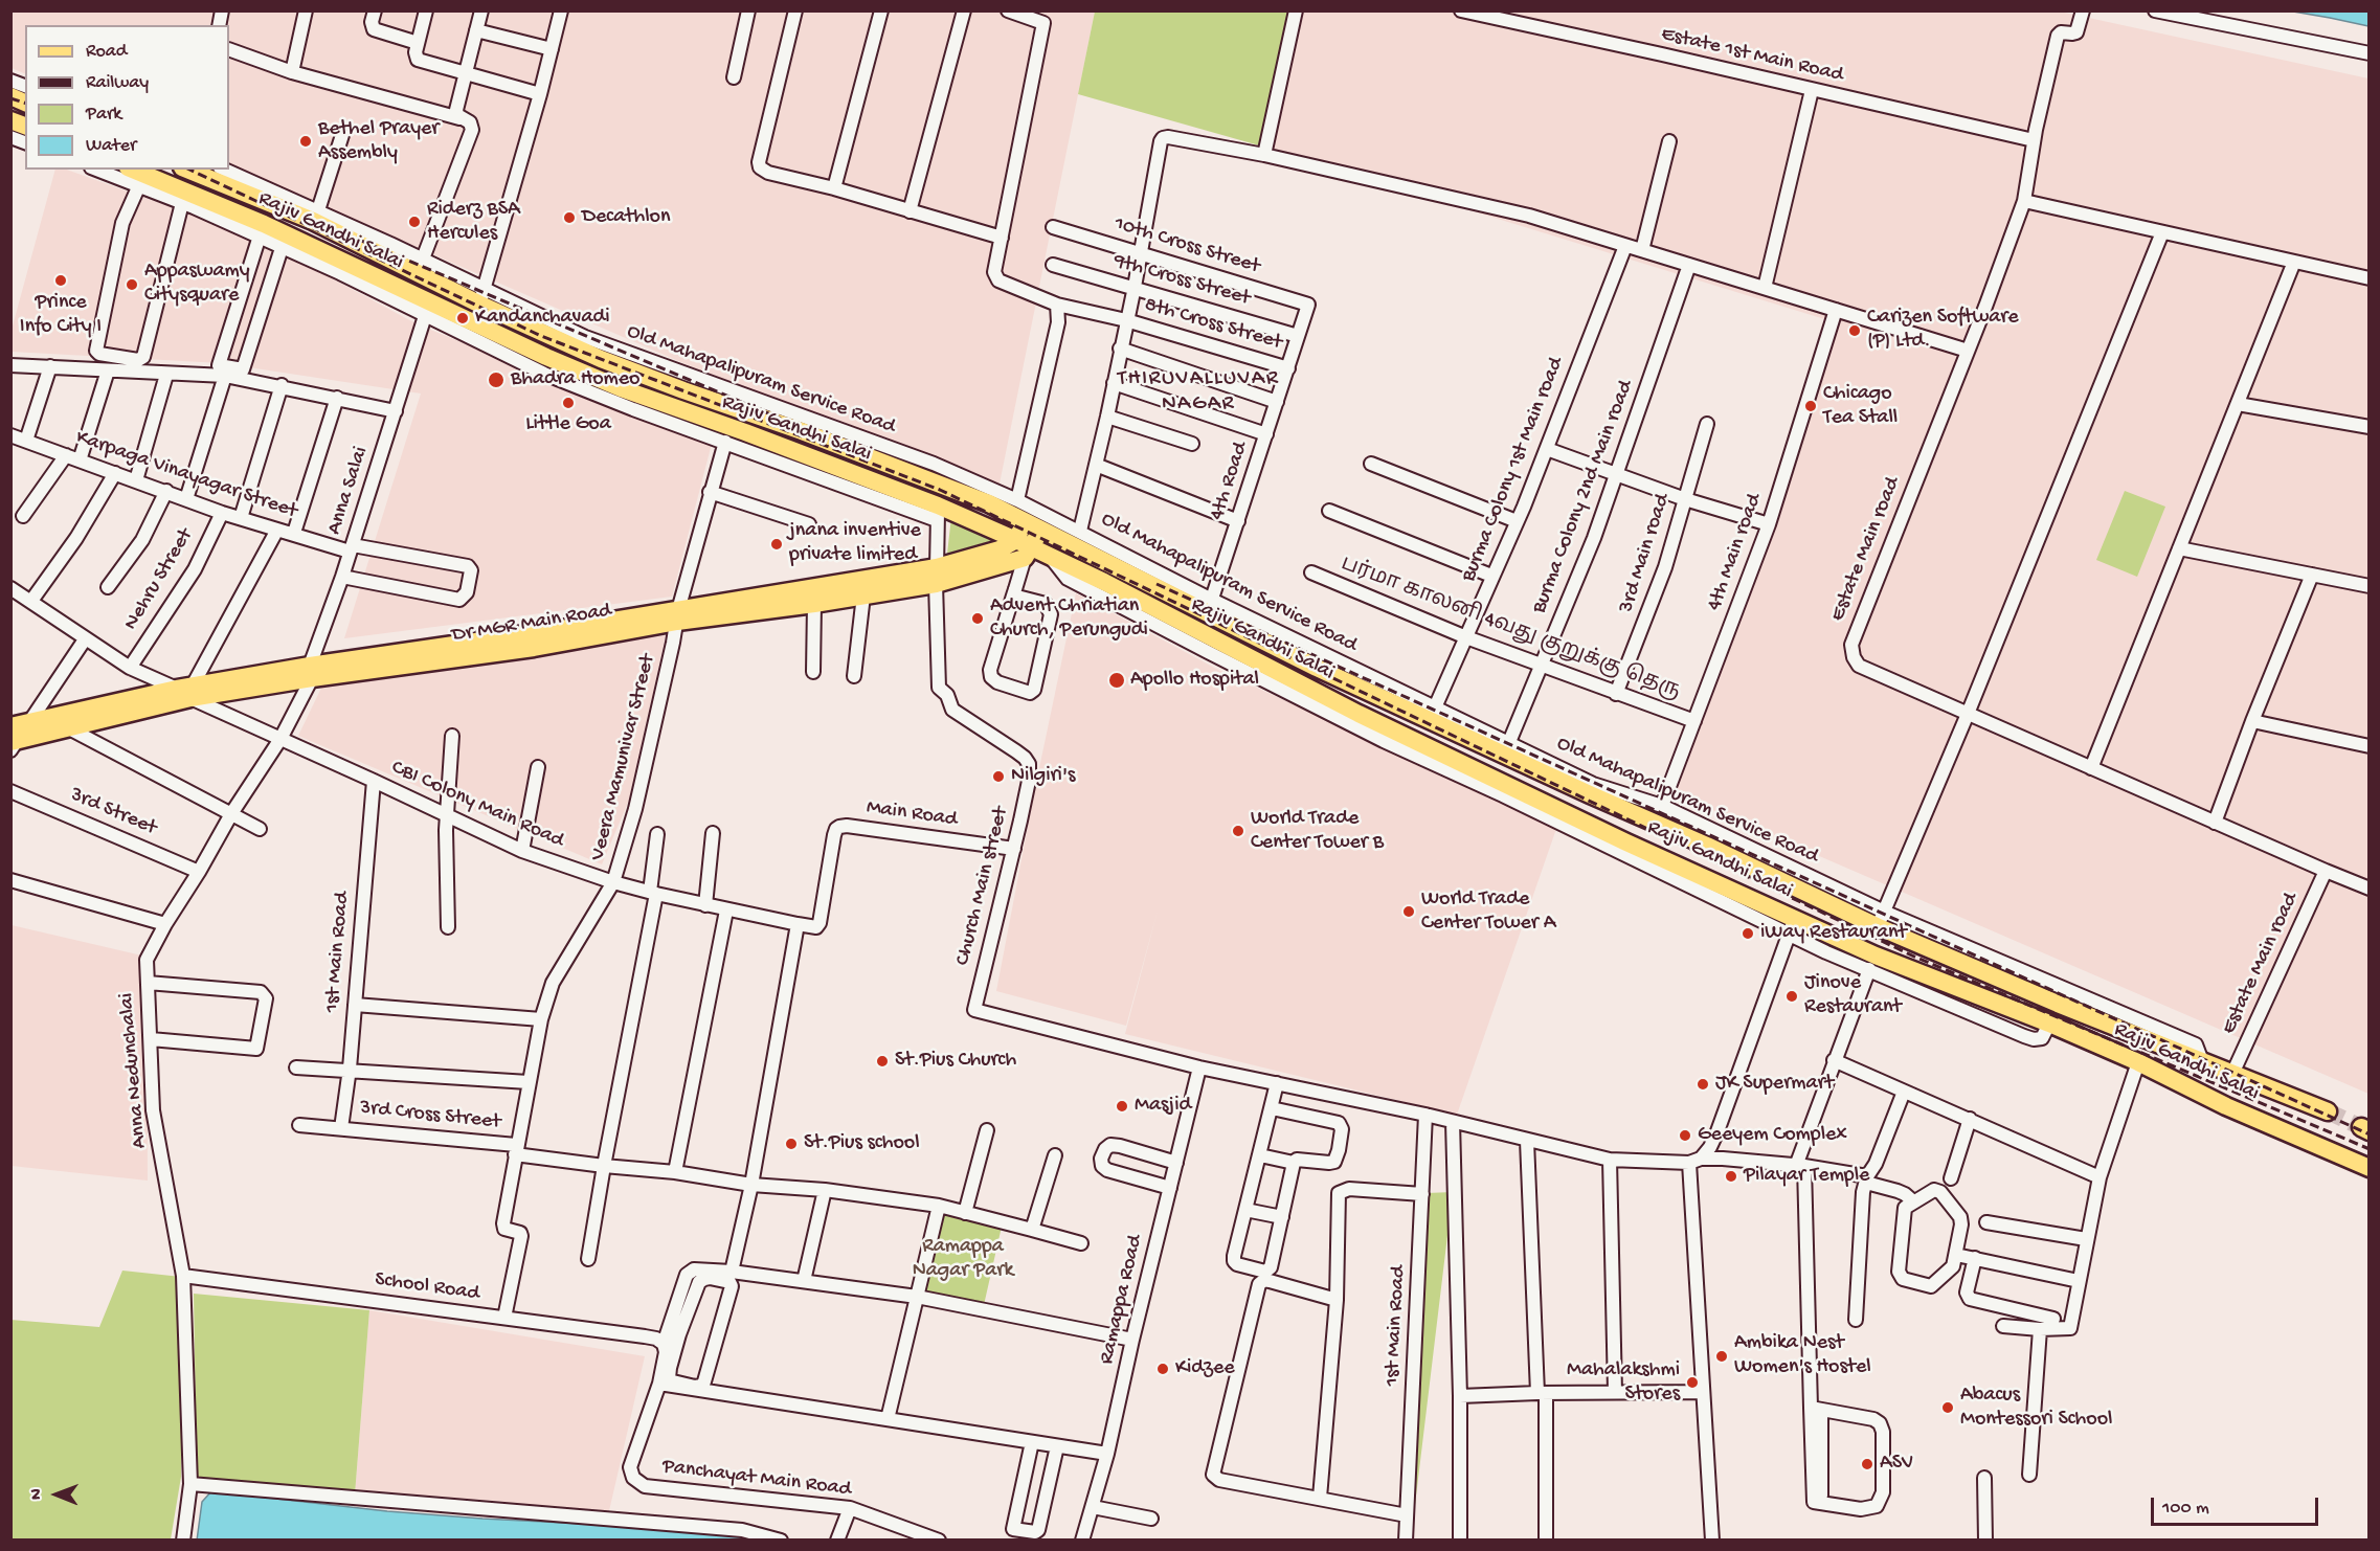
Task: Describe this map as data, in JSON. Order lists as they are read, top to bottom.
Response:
{
  "streets": {
    "main road": ["Rajiv Gandhi Salai", "Dr MGR Main Road"],
    "street": [
      "Estate 1st Main Road",
      "10th Cross Street",
      "9th Cross Street",
      "8th Cross Street",
      "Old Mahapalipuram Service Road",
      "Burma Colony 1st Main road",
      "Karpaga Vinayagar Street",
      "4th Road",
      "Anna Salai",
      "Burma Colony 2nd Main road",
      "Estate Main road",
      "4th Main road",
      "3rd Main road",
      "Nehru Street",
      "பர்மா காலனி 4வது குறுக்கு தெரு",
      "Veera Mamunivar Street",
      "CBI Colony Main Road",
      "3rd Street",
      "Main Road",
      "Church Main street",
      "1st Main Road",
      "Anna Nedunchalai",
      "3rd Cross Street",
      "School Road",
      "Ramappa Road",
      "Panchayat Main Road"
    ]
  },
  "crossings": [
    ["Estate 1st Main Road", "Estate Main road"],
    ["Rajiv Gandhi Salai", "Old Mahapalipuram Service Road"],
    ["Rajiv Gandhi Salai", "4th Road"],
    ["Rajiv Gandhi Salai", "Anna Salai"],
    ["Rajiv Gandhi Salai", "Estate Main road"],
    ["Rajiv Gandhi Salai", "Dr MGR Main Road"],
    ["Rajiv Gandhi Salai", "Church Main street"],
    ["10th Cross Street", "4th Road"],
    ["9th Cross Street", "4th Road"],
    ["8th Cross Street", "4th Road"],
    ["Old Mahapalipuram Service Road", "Burma Colony 1st Main road"],
    ["Old Mahapalipuram Service Road", "4th Road"],
    ["Old Mahapalipuram Service Road", "Burma Colony 2nd Main road"],
    ["Old Mahapalipuram Service Road", "4th Main road"],
    ["Burma Colony 1st Main road", "பர்மா காலனி 4வது குறுக்கு தெரு"],
    ["Karpaga Vinayagar Street", "Anna Salai"],
    ["Karpaga Vinayagar Street", "Nehru Street"],
    ["Anna Salai", "Dr MGR Main Road"],
    ["Anna Salai", "Anna Nedunchalai"],
    ["Burma Colony 2nd Main road", "பர்மா காலனி 4வது குறுக்கு தெரு"],
    ["4th Main road", "பர்மா காலனி 4வது குறுக்கு தெரு"],
    ["3rd Main road", "பர்மா காலனி 4வது குறுக்கு தெரு"],
    ["Nehru Street", "CBI Colony Main Road"],
    ["Dr MGR Main Road", "Veera Mamunivar Street"],
    ["Dr MGR Main Road", "CBI Colony Main Road"],
    ["Dr MGR Main Road", "Church Main street"],
    ["Dr MGR Main Road", "Anna Nedunchalai"],
    ["Veera Mamunivar Street", "CBI Colony Main Road"],
    ["Veera Mamunivar Street", "3rd Cross Street"],
    ["Veera Mamunivar Street", "School Road"],
    ["CBI Colony Main Road", "Main Road"],
    ["CBI Colony Main Road", "1st Main Road"],
    ["CBI Colony Main Road", "Anna Nedunchalai"],
    ["3rd Street", "Anna Nedunchalai"],
    ["Main Road", "Church Main street"],
    ["Church Main street", "Ramappa Road"],
    ["1st Main Road", "3rd Cross Street"],
    ["Anna Nedunchalai", "School Road"],
    ["School Road", "Panchayat Main Road"]
  ],
  "districts": ["THIRUVALLUVAR NAGAR"],
  "parks": ["Ramappa Nagar Park"],
  "places": [
    "Bethel Prayer Assembly",
    "Decathlon",
    "Riderz BSA Hercules",
    "Prince Info City I",
    "Appaswamy Citysquare",
    "Kandanchavadi",
    "Carizen Software (P) Ltd.",
    "Bhadra Homeo",
    "Little Goa",
    "Chicago Tea Stall",
    "jnana inventive private limited",
    "Advent Chriatian Church, Perungudi",
    "Apollo Hospital",
    "Nilgiri's",
    "World Trade Center Tower B",
    "World Trade Center Tower A",
    "iWay Restaurant",
    "Jinove Restaurant",
    "St.Pius Church",
    "JK Supermart",
    "Masjid",
    "Geeyem Complex",
    "St.Pius school",
    "Pilayar Temple",
    "Ambika Nest Women's Hostel",
    "Kidzee",
    "Mahalakshmi Stores",
    "Abacus Montessori School",
    "ASV"
  ],
  "legend": [
    "Road",
    "Railway",
    "Park",
    "Water"
  ],
  "scale_bar": "100 m",
  "north": "left"
}
